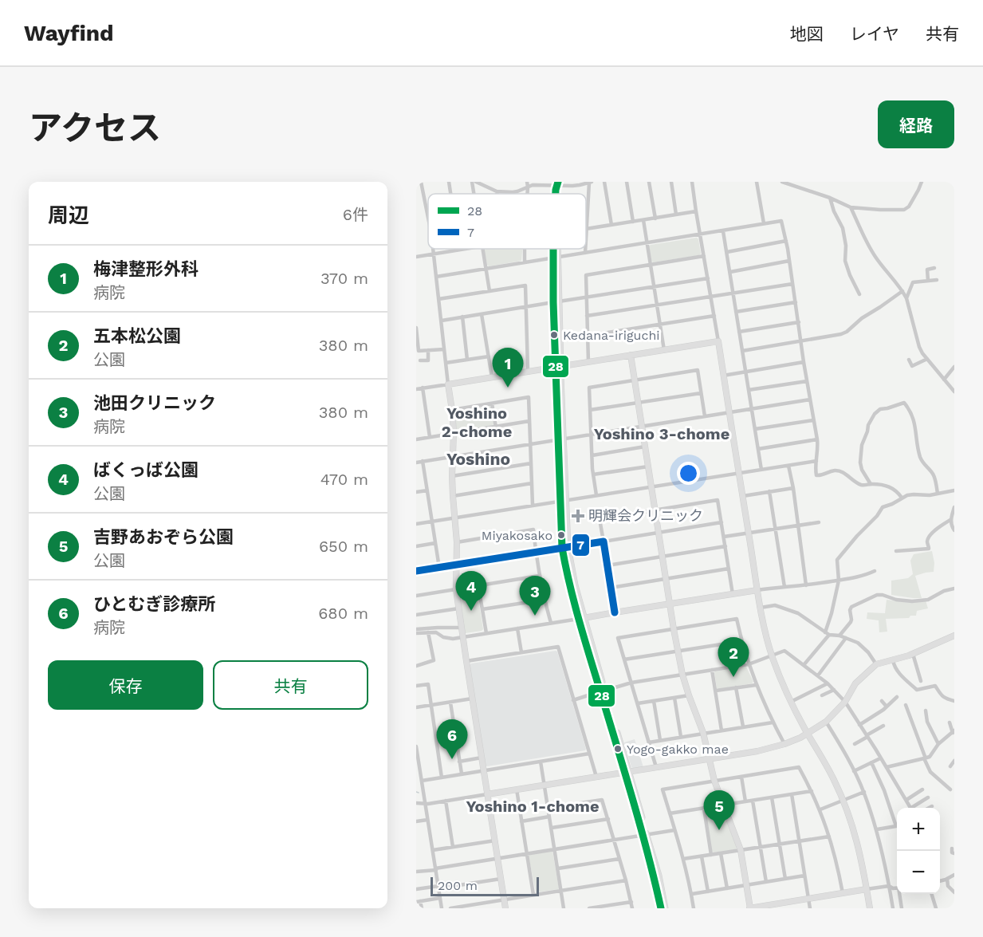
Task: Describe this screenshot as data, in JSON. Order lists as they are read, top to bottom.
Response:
{
  "districts": [
    "Yoshino 2-chome",
    "Yoshino 3-chome",
    "Yoshino",
    "Yoshino 1-chome"
  ],
  "places": {
    "other": ["Kedana-iriguchi", "Miyakosako", "Yogo-gakko mae"],
    "health": ["明輝会クリニック"]
  },
  "lines": ["transit line 28", "transit line 7"],
  "legend": ["28", "7"],
  "scale_bar": "200 m",
  "page": {
    "header": "Wayfind",
    "nav": ["地図", "レイヤ", "共有"],
    "title": "アクセス",
    "buttons": [
      "経路",
      ["保存", "共有"]
    ],
    "heading": ["周辺", "6件"],
    "list": [
      {
        "mark": "1",
        "name": "梅津整形外科",
        "note": "病院",
        "value": "370 m"
      },
      {
        "mark": "2",
        "name": "五本松公園",
        "note": "公園",
        "value": "380 m"
      },
      {
        "mark": "3",
        "name": "池田クリニック",
        "note": "病院",
        "value": "380 m"
      },
      {
        "mark": "4",
        "name": "ばくっば公園",
        "note": "公園",
        "value": "470 m"
      },
      {
        "mark": "5",
        "name": "吉野あおぞら公園",
        "note": "公園",
        "value": "650 m"
      },
      {
        "mark": "6",
        "name": "ひとむぎ診療所",
        "note": "病院",
        "value": "680 m"
      }
    ],
    "pins": [
      "1",
      "4",
      "3",
      "2",
      "6",
      "5"
    ],
    "map_buttons": ["+", "−"],
    "scale": "200 m"
  }
}
